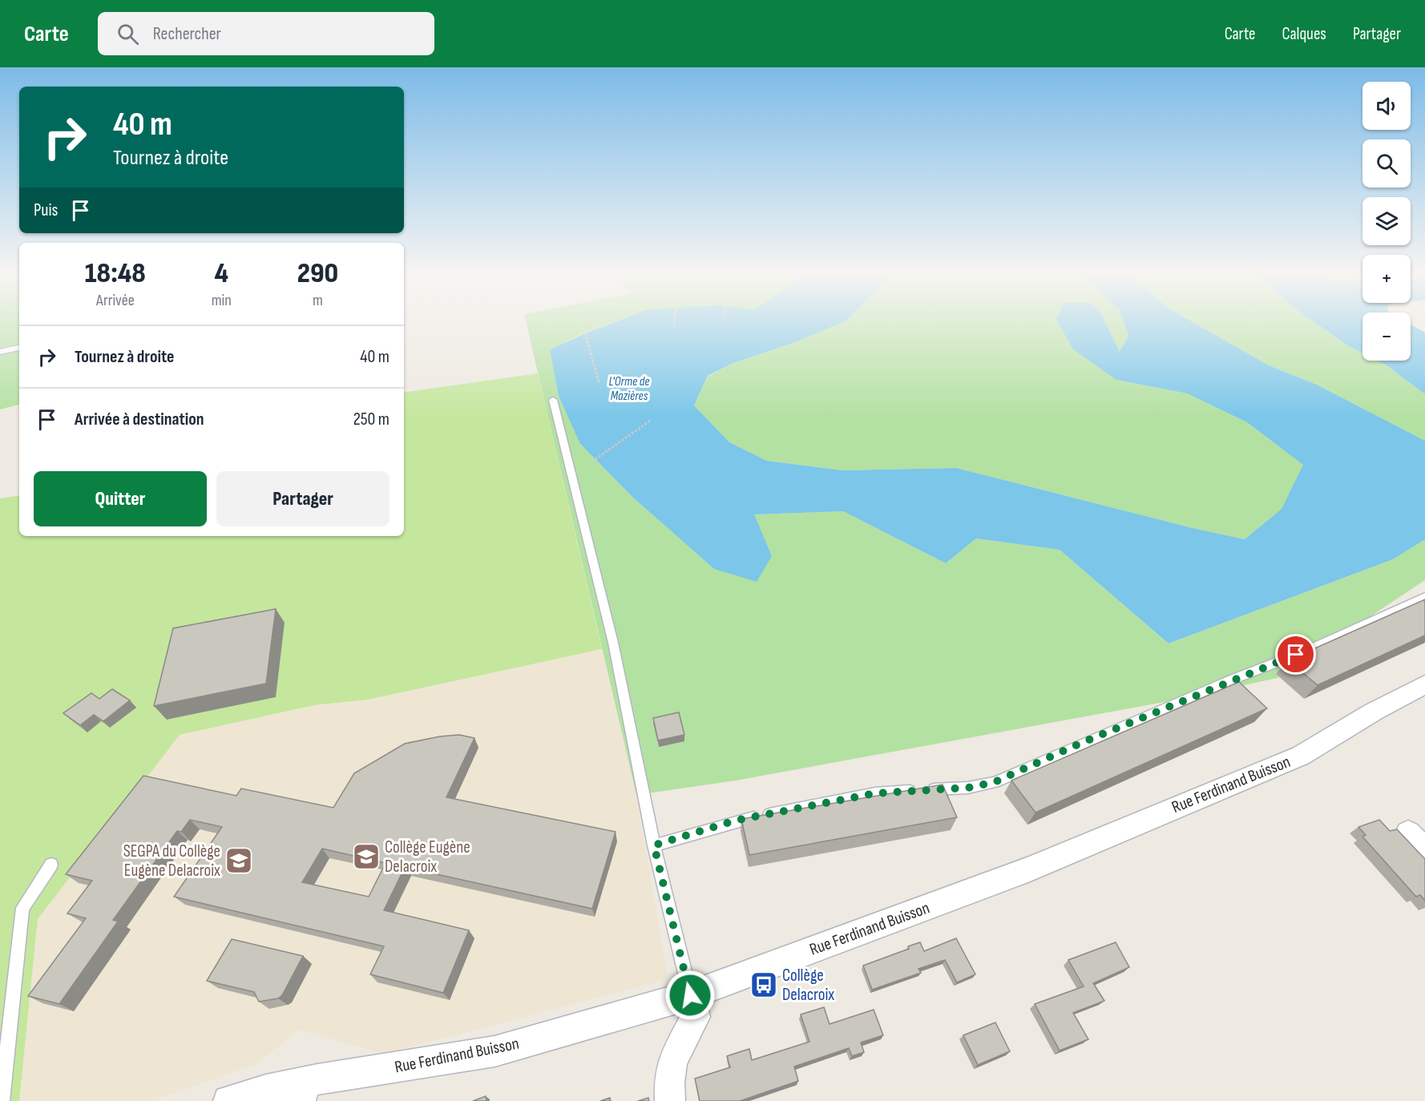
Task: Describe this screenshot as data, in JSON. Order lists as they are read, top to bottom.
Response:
{
  "streets": {
    "street": ["Rue Ferdinand Buisson"]
  },
  "water": ["L'Orme de Mazières"],
  "places": {
    "school or university": ["Collège Eugène Delacroix", "SEGPA du Collège Eugène Delacroix"],
    "bus stop": ["Collège Delacroix"]
  },
  "page": {
    "header": "Carte",
    "search": "Rechercher",
    "nav": ["Carte", "Calques", "Partager"],
    "map_buttons": ["+", "−"],
    "turn": ["40 m", "Tournez à droite"],
    "then": "Puis",
    "eta": [
      "18:48",
      "Arrivée",
      "4",
      "min",
      "290",
      "m"
    ],
    "list": [
      {
        "name": "Tournez à droite",
        "value": "40 m"
      },
      {
        "name": "Arrivée à destination",
        "value": "250 m"
      }
    ],
    "buttons": ["Quitter", "Partager"]
  }
}
